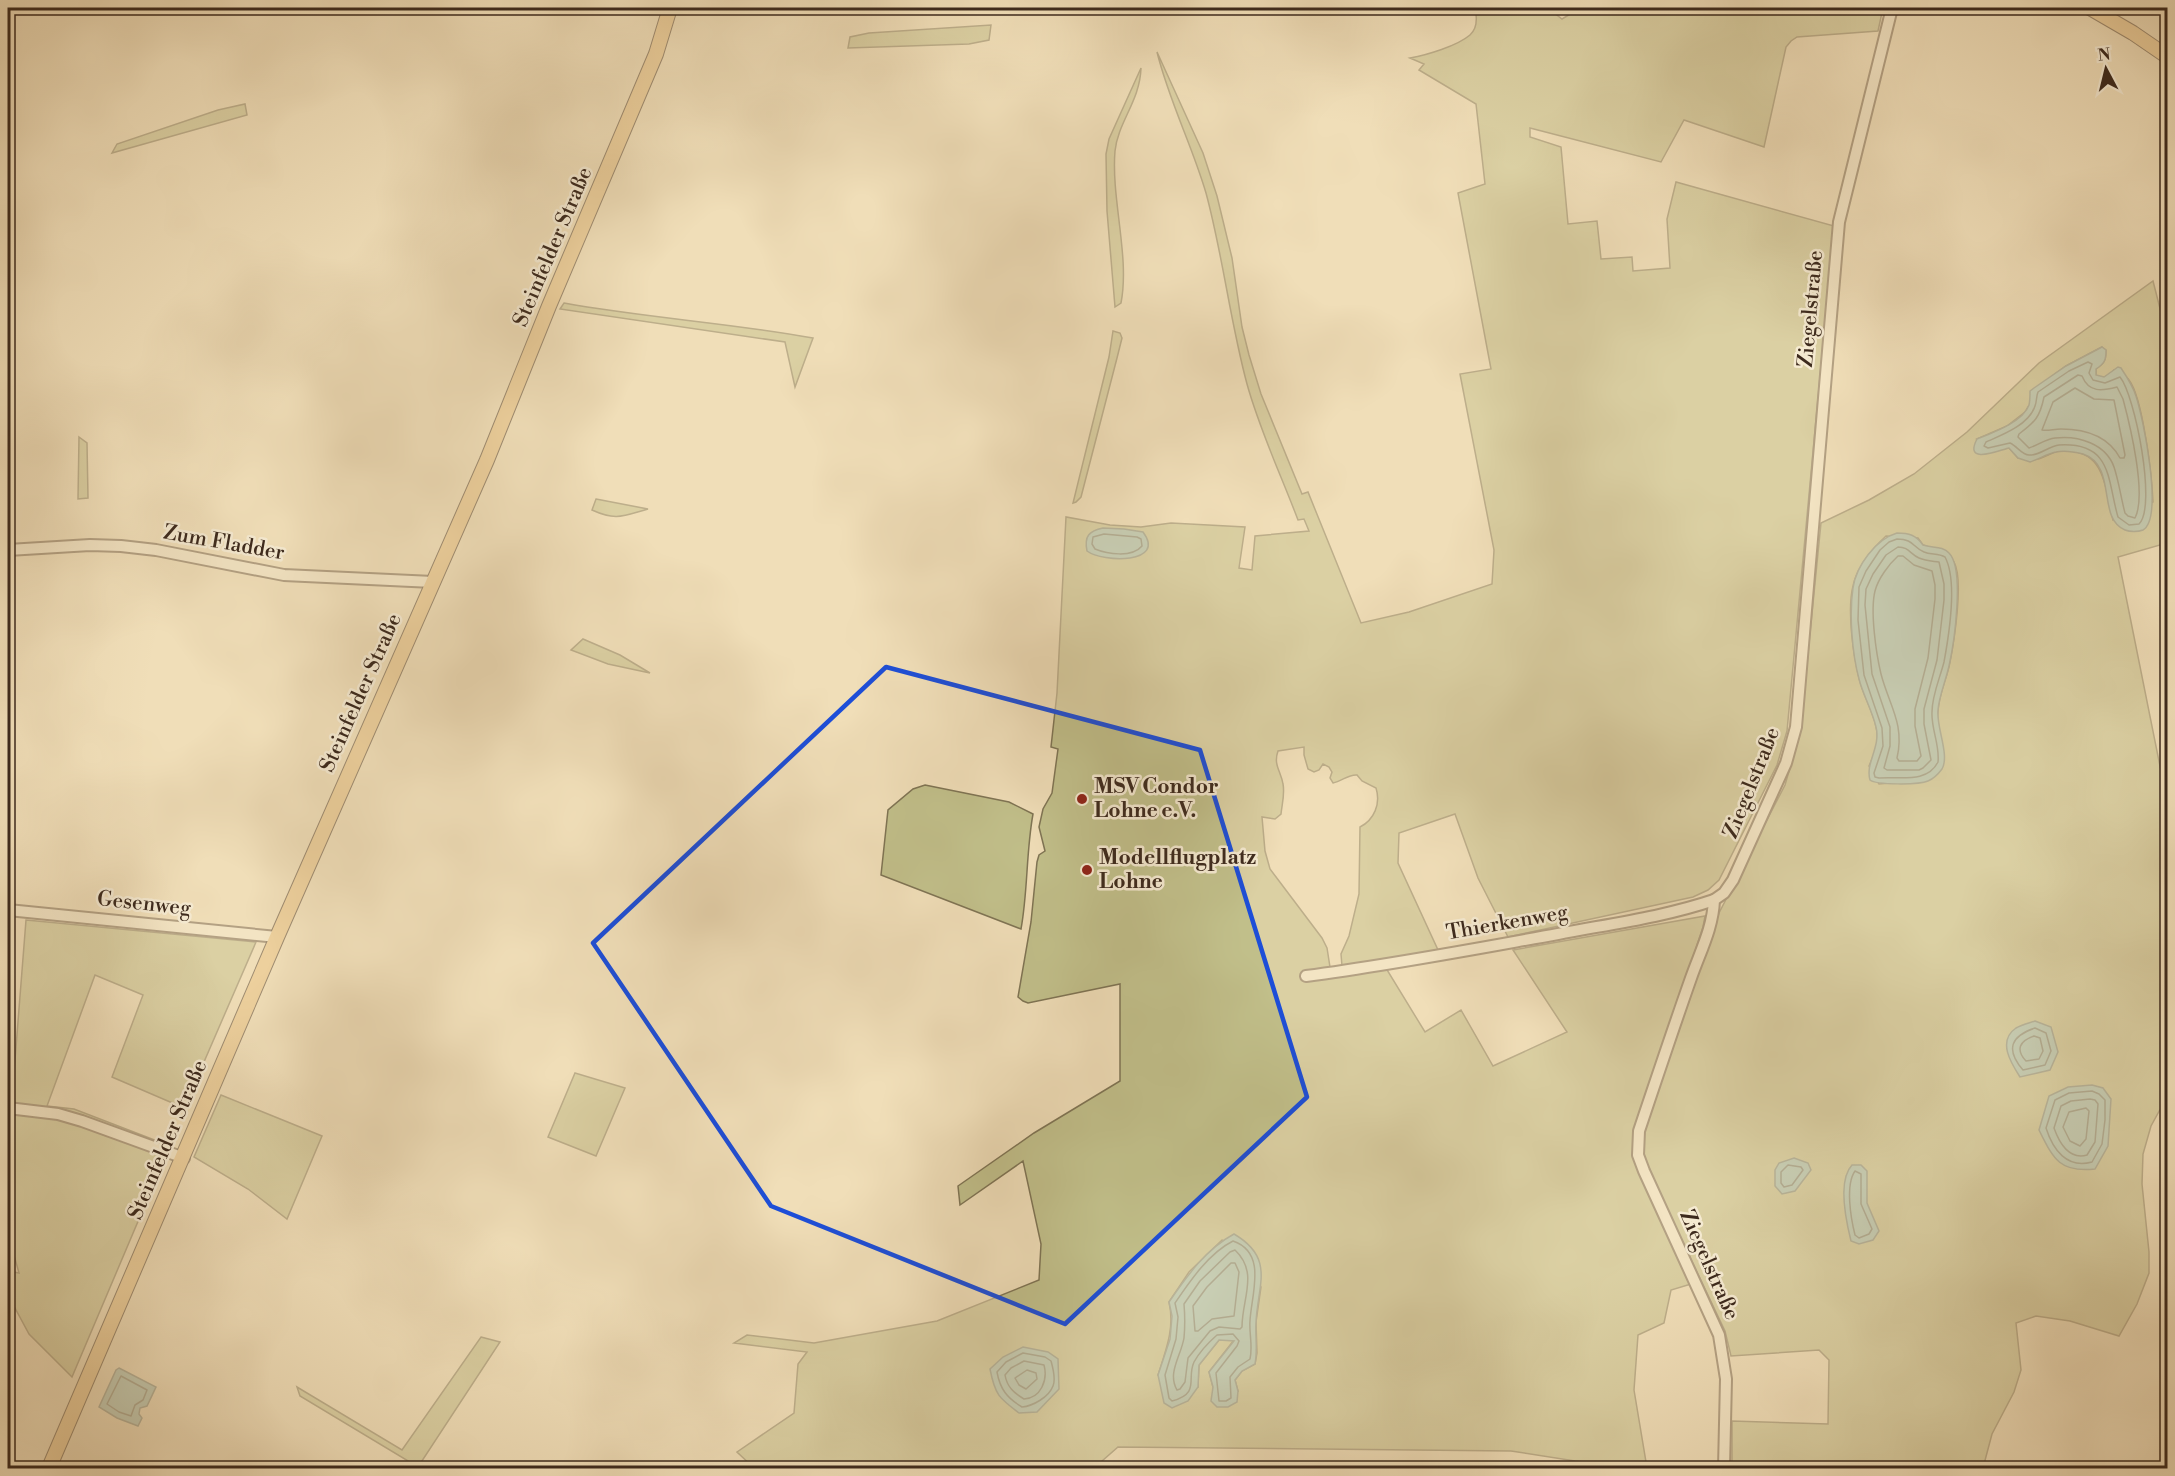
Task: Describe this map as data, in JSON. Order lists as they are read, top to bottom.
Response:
{
  "streets": {
    "main road": ["Steinfelder Straße"],
    "street": [
      "Ziegelstraße",
      "Zum Fladder",
      "Gesenweg",
      "Thierkenweg"
    ]
  },
  "crossings": [
    ["Steinfelder Straße", "Zum Fladder"],
    ["Steinfelder Straße", "Gesenweg"],
    ["Ziegelstraße", "Thierkenweg"]
  ],
  "places": ["MSV Condor Lohne e.V.", "Modellflugplatz Lohne"],
  "north": "top"
}
